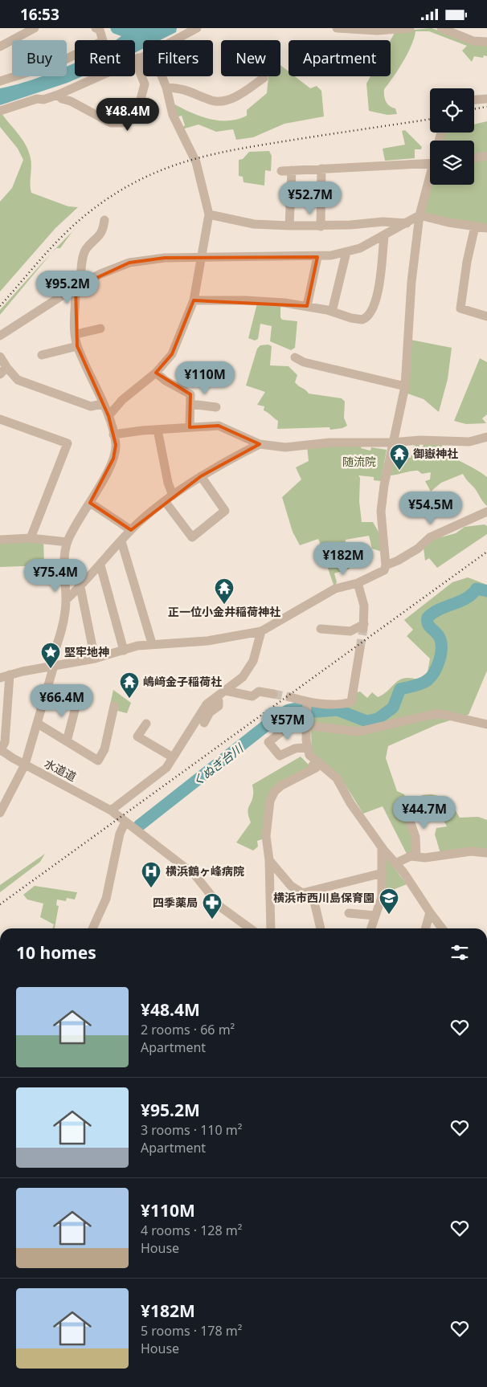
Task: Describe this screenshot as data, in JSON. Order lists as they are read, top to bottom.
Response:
{
  "streets": {
    "street": ["水道道"]
  },
  "water": ["くぬぎ台川"],
  "parks": ["随流院"],
  "places": {
    "temple": ["御嶽神社", "正一位小金井稲荷神社", "嶋﨑金子稲荷社"],
    "place": ["堅牢地神"],
    "hospital": ["横浜鶴ヶ峰病院"],
    "school or university": ["横浜市西川島保育園"],
    "pharmacy": ["四季薬局"]
  },
  "page": {
    "status": "16:53",
    "chip": [
      "Buy",
      "Rent",
      "Filters",
      "New",
      "Apartment"
    ],
    "price": [
      "¥48.4M",
      "¥52.7M",
      "¥95.2M",
      "¥110M",
      "¥54.5M",
      "¥182M",
      "¥75.4M",
      "¥66.4M",
      "¥57M",
      "¥44.7M"
    ],
    "heading": "10 homes",
    "list": [
      {
        "name": "¥48.4M",
        "note": "2 rooms · 66 m² · Apartment"
      },
      {
        "name": "¥95.2M",
        "note": "3 rooms · 110 m² · Apartment"
      },
      {
        "name": "¥110M",
        "note": "4 rooms · 128 m² · House"
      },
      {
        "name": "¥182M",
        "note": "5 rooms · 178 m² · House"
      }
    ]
  }
}
